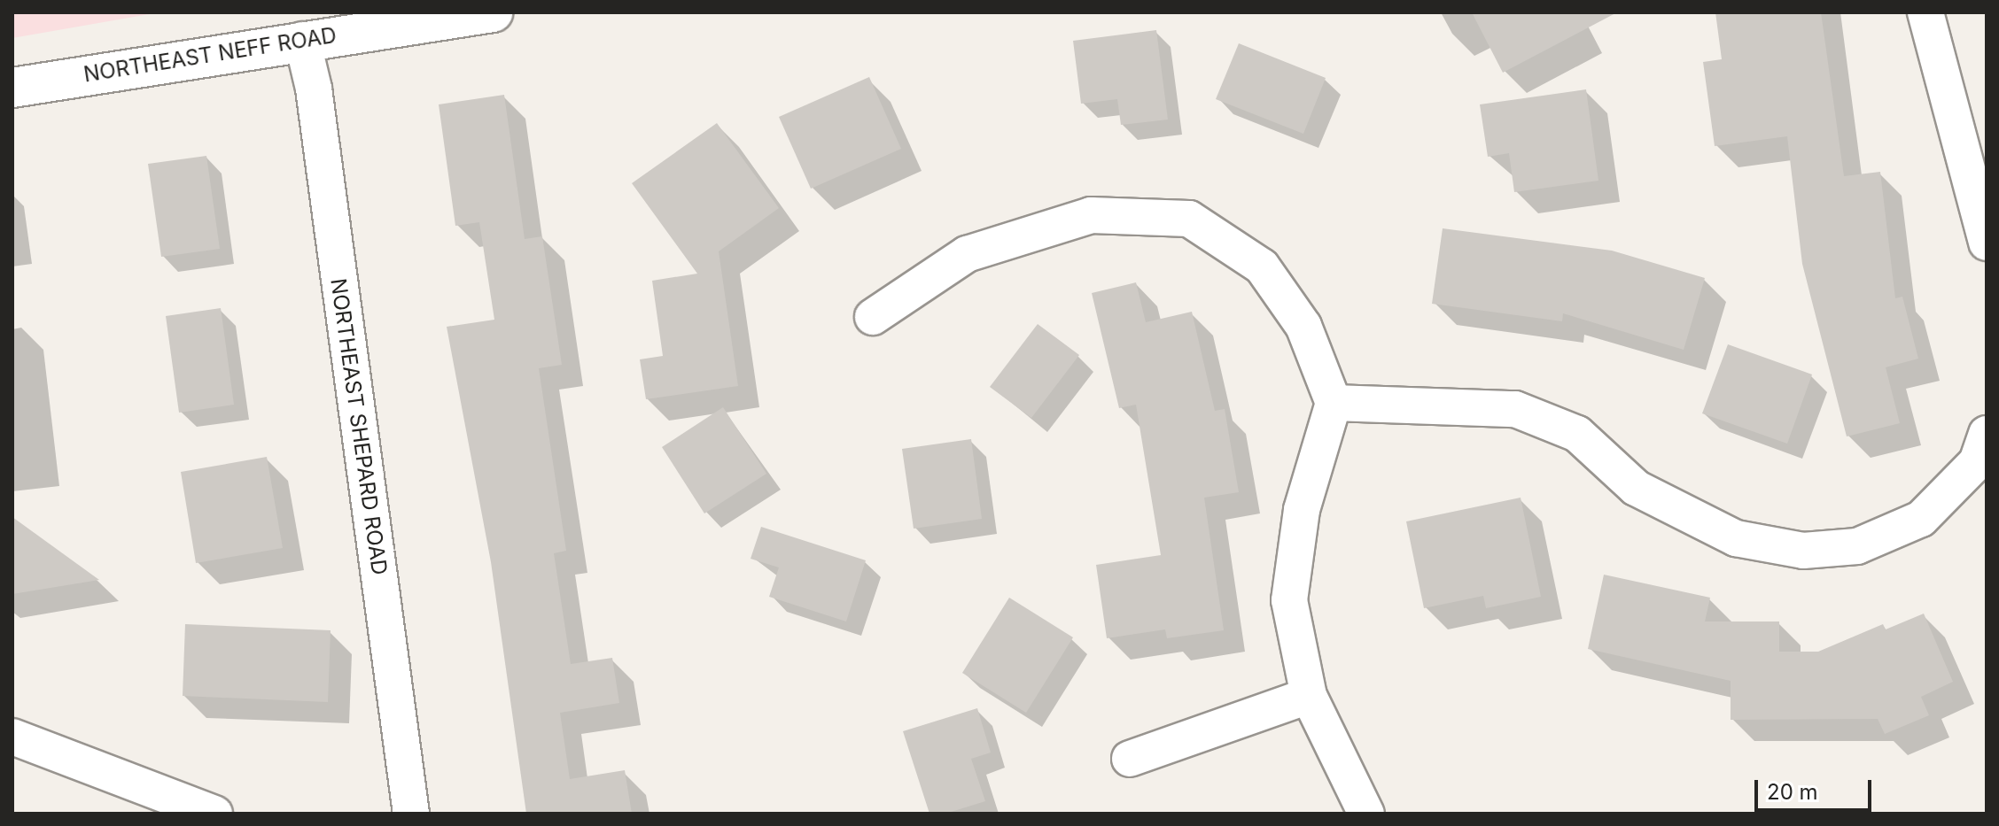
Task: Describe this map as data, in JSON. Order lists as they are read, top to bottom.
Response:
{
  "streets": {
    "main road": ["NORTHEAST NEFF ROAD"],
    "street": ["NORTHEAST SHEPARD ROAD"]
  },
  "crossings": [
    ["NORTHEAST NEFF ROAD", "NORTHEAST SHEPARD ROAD"]
  ],
  "scale_bar": "20 m"
}
